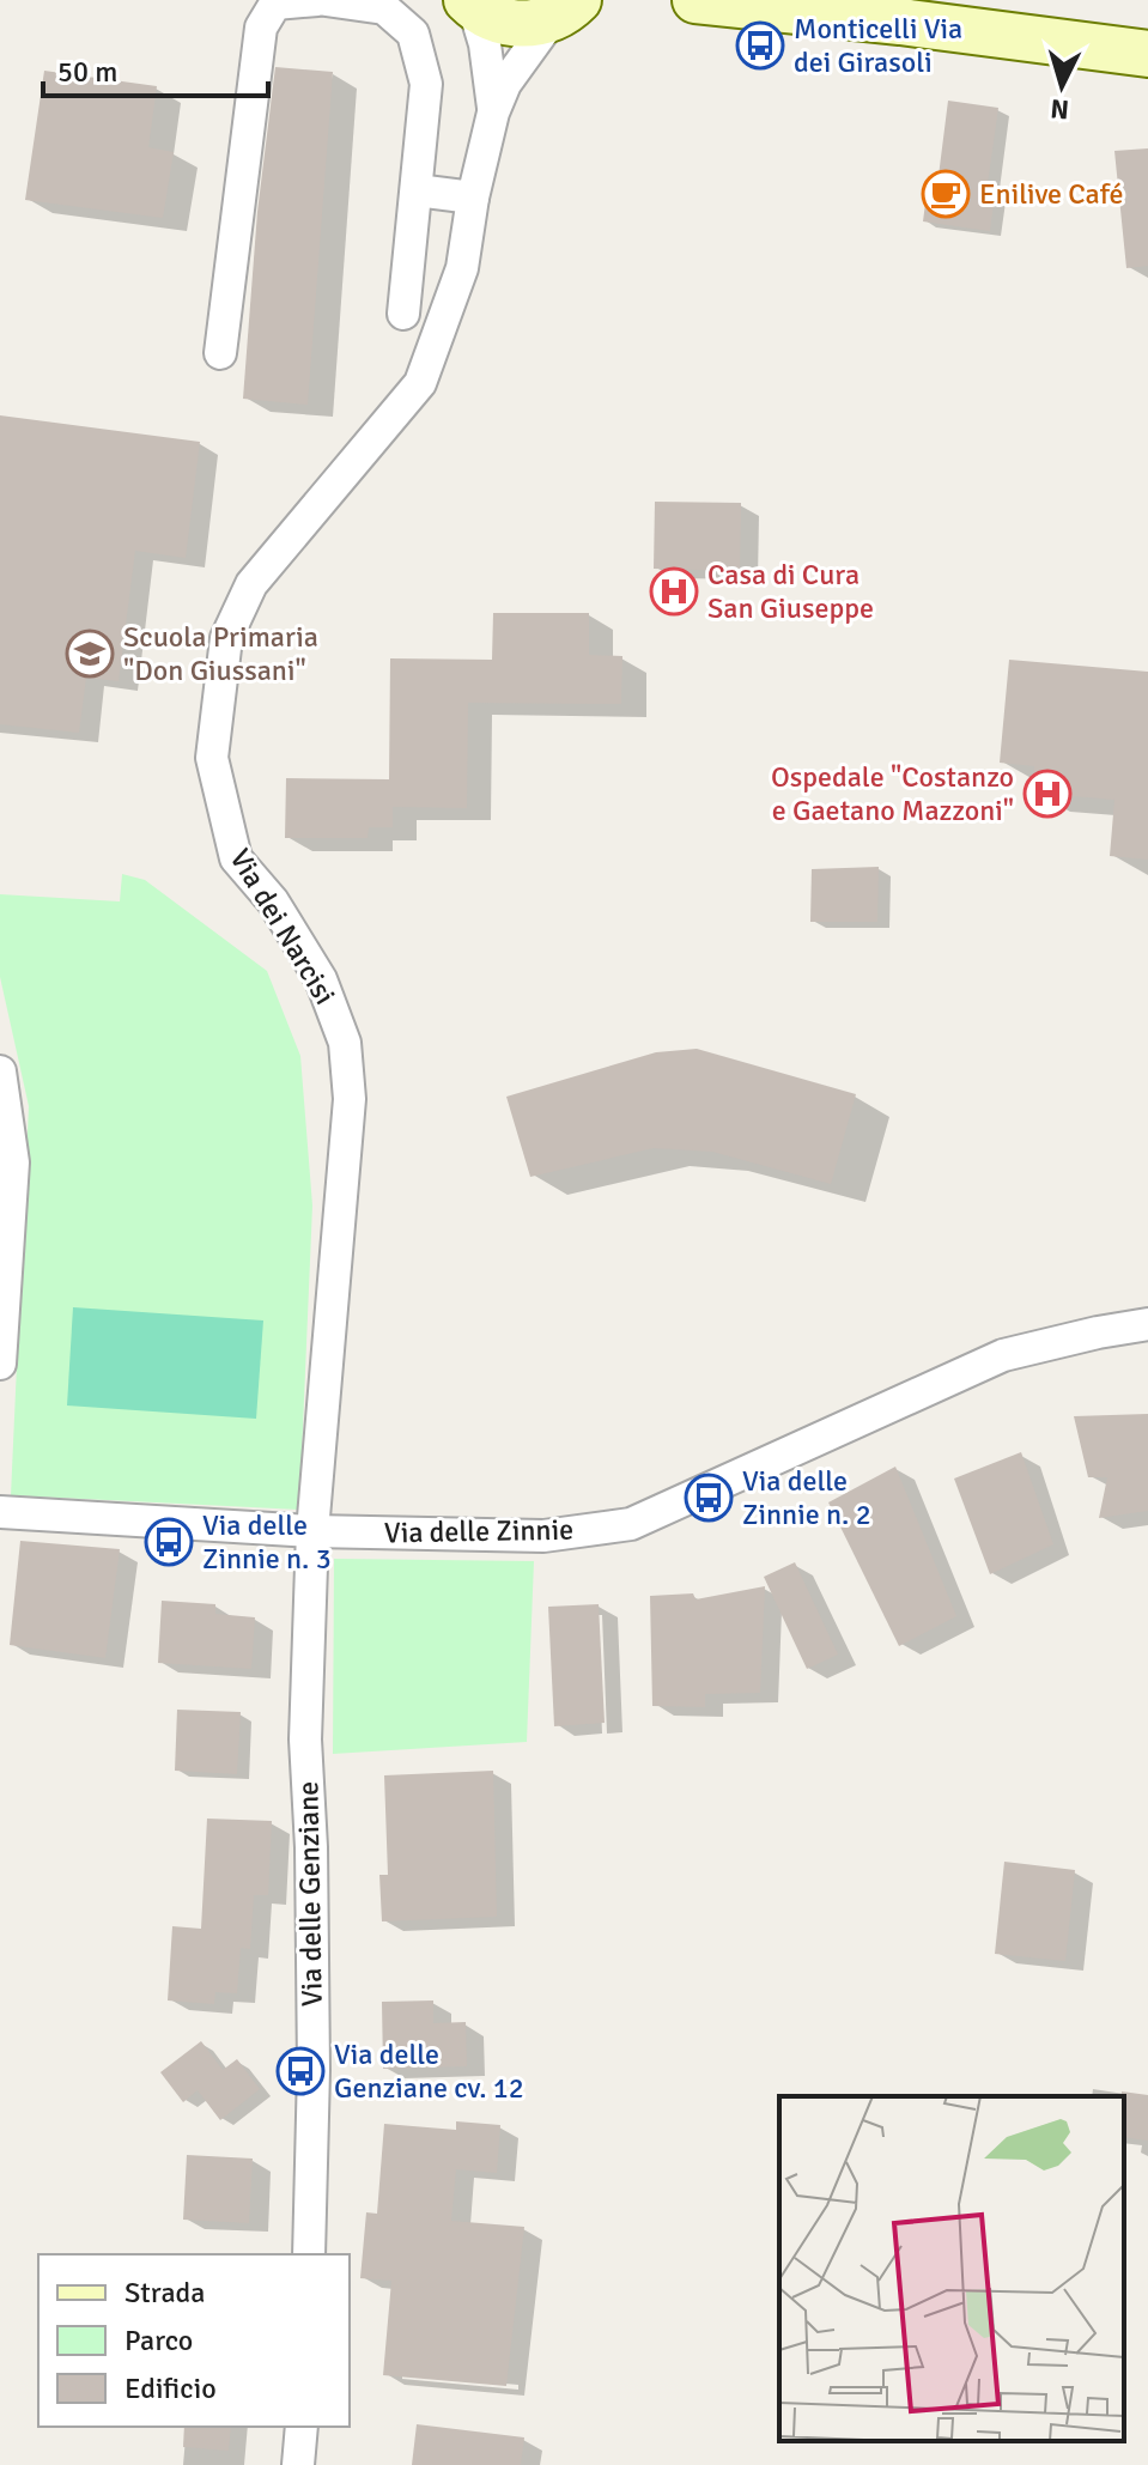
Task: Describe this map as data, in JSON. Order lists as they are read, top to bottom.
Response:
{
  "streets": {
    "street": ["Via dei Narcisi", "Via delle Zinnie", "Via delle Genziane"]
  },
  "crossings": [
    ["Via dei Narcisi", "Via delle Zinnie"],
    ["Via dei Narcisi", "Via delle Genziane"],
    ["Via delle Zinnie", "Via delle Genziane"]
  ],
  "places": {
    "bus stop": [
      "Monticelli Via dei Girasoli",
      "Via delle Zinnie n. 2",
      "Via delle Zinnie n. 3",
      "Via delle Genziane cv. 12"
    ],
    "cafe": ["Enilive Café"],
    "hospital": ["Casa di Cura San Giuseppe", "Ospedale \"Costanzo e Gaetano Mazzoni\""],
    "school or university": ["Scuola Primaria \"Don Giussani\""]
  },
  "legend": ["Strada", "Parco", "Edificio"],
  "scale_bar": "50 m",
  "north": "bottom"
}
